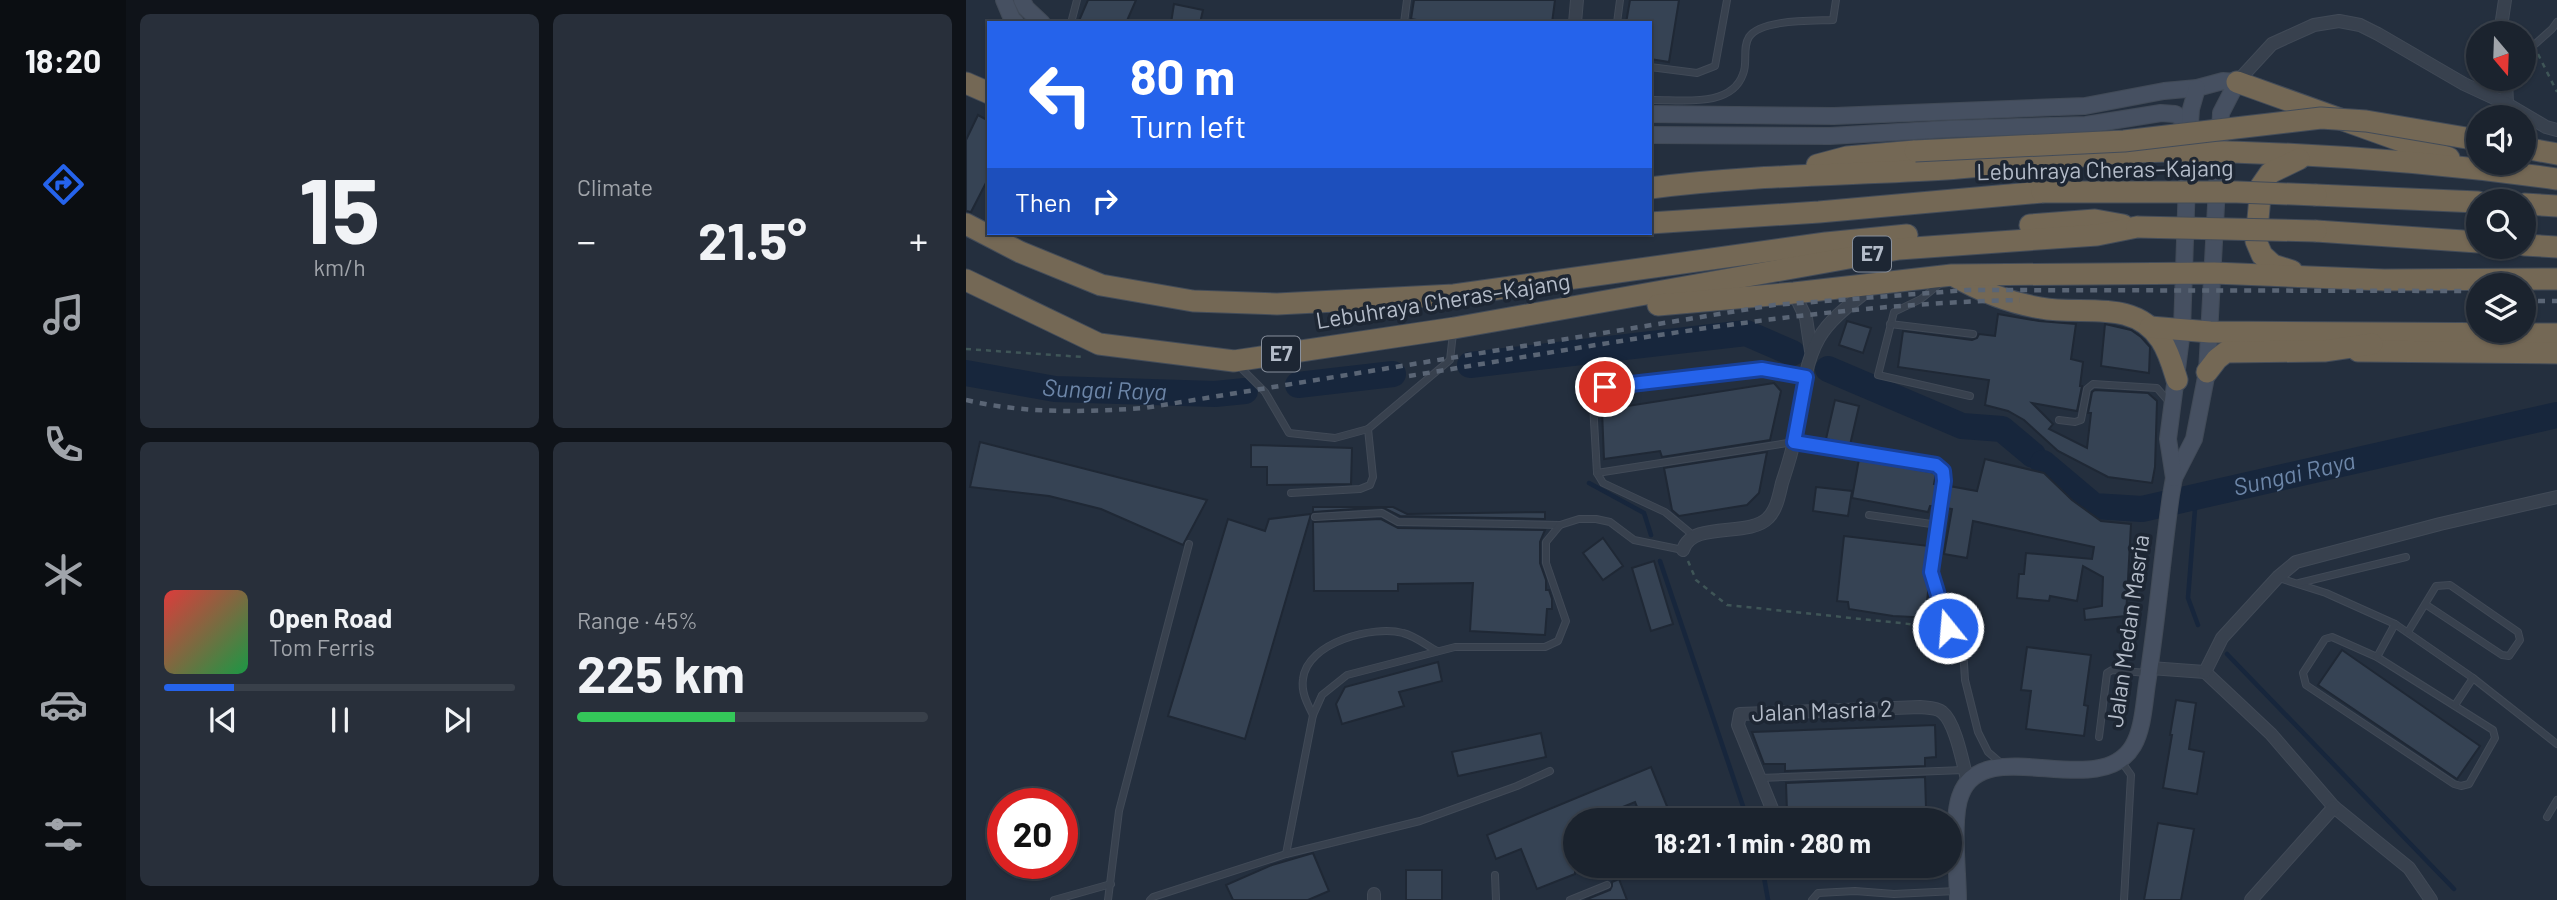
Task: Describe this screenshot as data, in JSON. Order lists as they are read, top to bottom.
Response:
{
  "streets": {
    "highway": ["Lebuhraya Cheras–Kajang", "E7"],
    "street": ["Jalan Medan Masria", "Jalan Masria 2"]
  },
  "crossings": [
    ["Lebuhraya Cheras–Kajang", "E7"],
    ["Jalan Medan Masria", "Jalan Masria 2"]
  ],
  "water": ["Sungai Raya"],
  "north": "bottom",
  "page": {
    "tabs": "18:20",
    "tile": [
      ["15", "km/h"],
      "Climate",
      ["Range · 45%", "225 km"]
    ],
    "turn": ["80 m", "Turn left"],
    "then": "Then",
    "heat": ["−", "21.5°", "+"],
    "song": ["Open Road", "Tom Ferris"],
    "limit": "20",
    "trip": "18:21 · 1 min · 280 m"
  }
}
